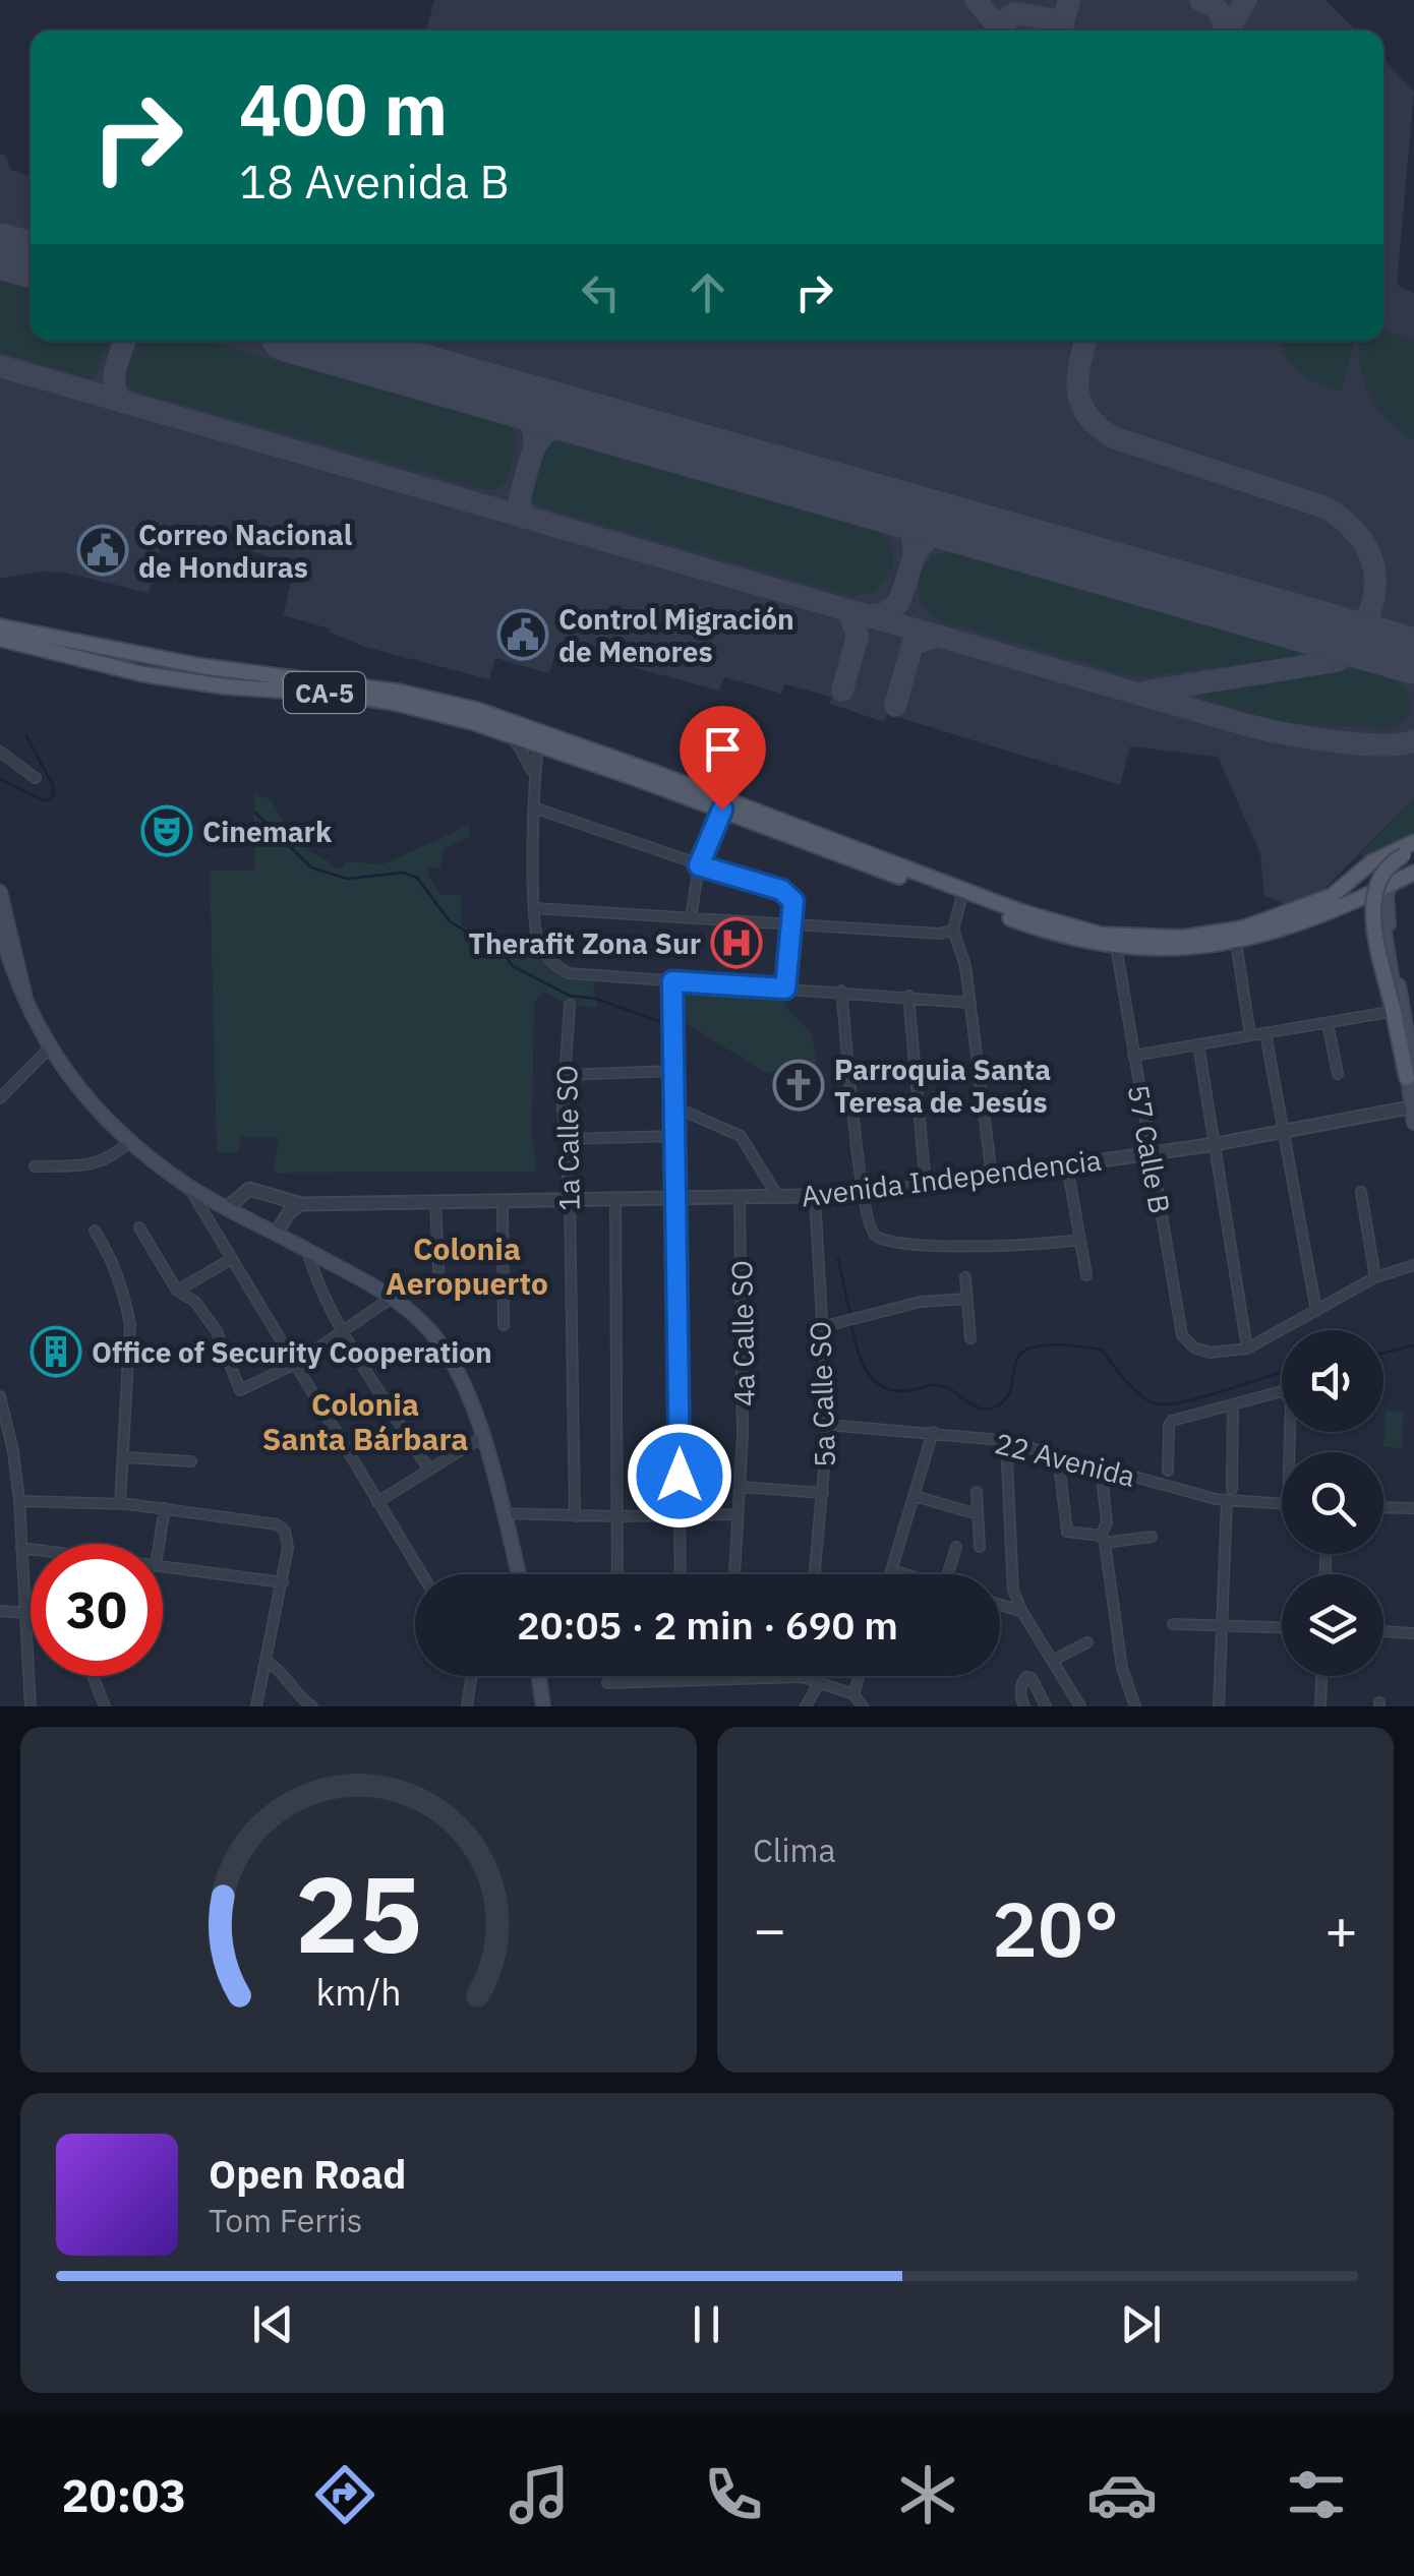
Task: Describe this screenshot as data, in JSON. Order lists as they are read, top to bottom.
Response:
{
  "streets": {
    "main road": ["CA-5"],
    "street": [
      "1a Calle SO",
      "57 Calle B",
      "Avenida Independencia",
      "4a Calle SO",
      "5a Calle SO",
      "22 Avenida"
    ]
  },
  "crossings": [
    ["1a Calle SO", "Avenida Independencia"],
    ["57 Calle B", "Avenida Independencia"],
    ["Avenida Independencia", "4a Calle SO"],
    ["Avenida Independencia", "5a Calle SO"],
    ["5a Calle SO", "22 Avenida"]
  ],
  "districts": ["Colonia Aeropuerto", "Colonia Santa Bárbara"],
  "places": {
    "public building": ["Correo Nacional de Honduras", "Control Migración de Menores"],
    "theatre": ["Cinemark"],
    "hospital": ["Therafit Zona Sur"],
    "church": ["Parroquia Santa Teresa de Jesús"],
    "building": ["Office of Security Cooperation"]
  },
  "page": {
    "turn": ["400 m", "18 Avenida B"],
    "limit": "30",
    "trip": "20:05 · 2 min · 690 m",
    "tile": "Clima",
    "heat": ["−", "20°", "+"],
    "song": ["Open Road", "Tom Ferris"],
    "tabs": "20:03",
    "gauge": ["25", "km/h"]
  }
}
